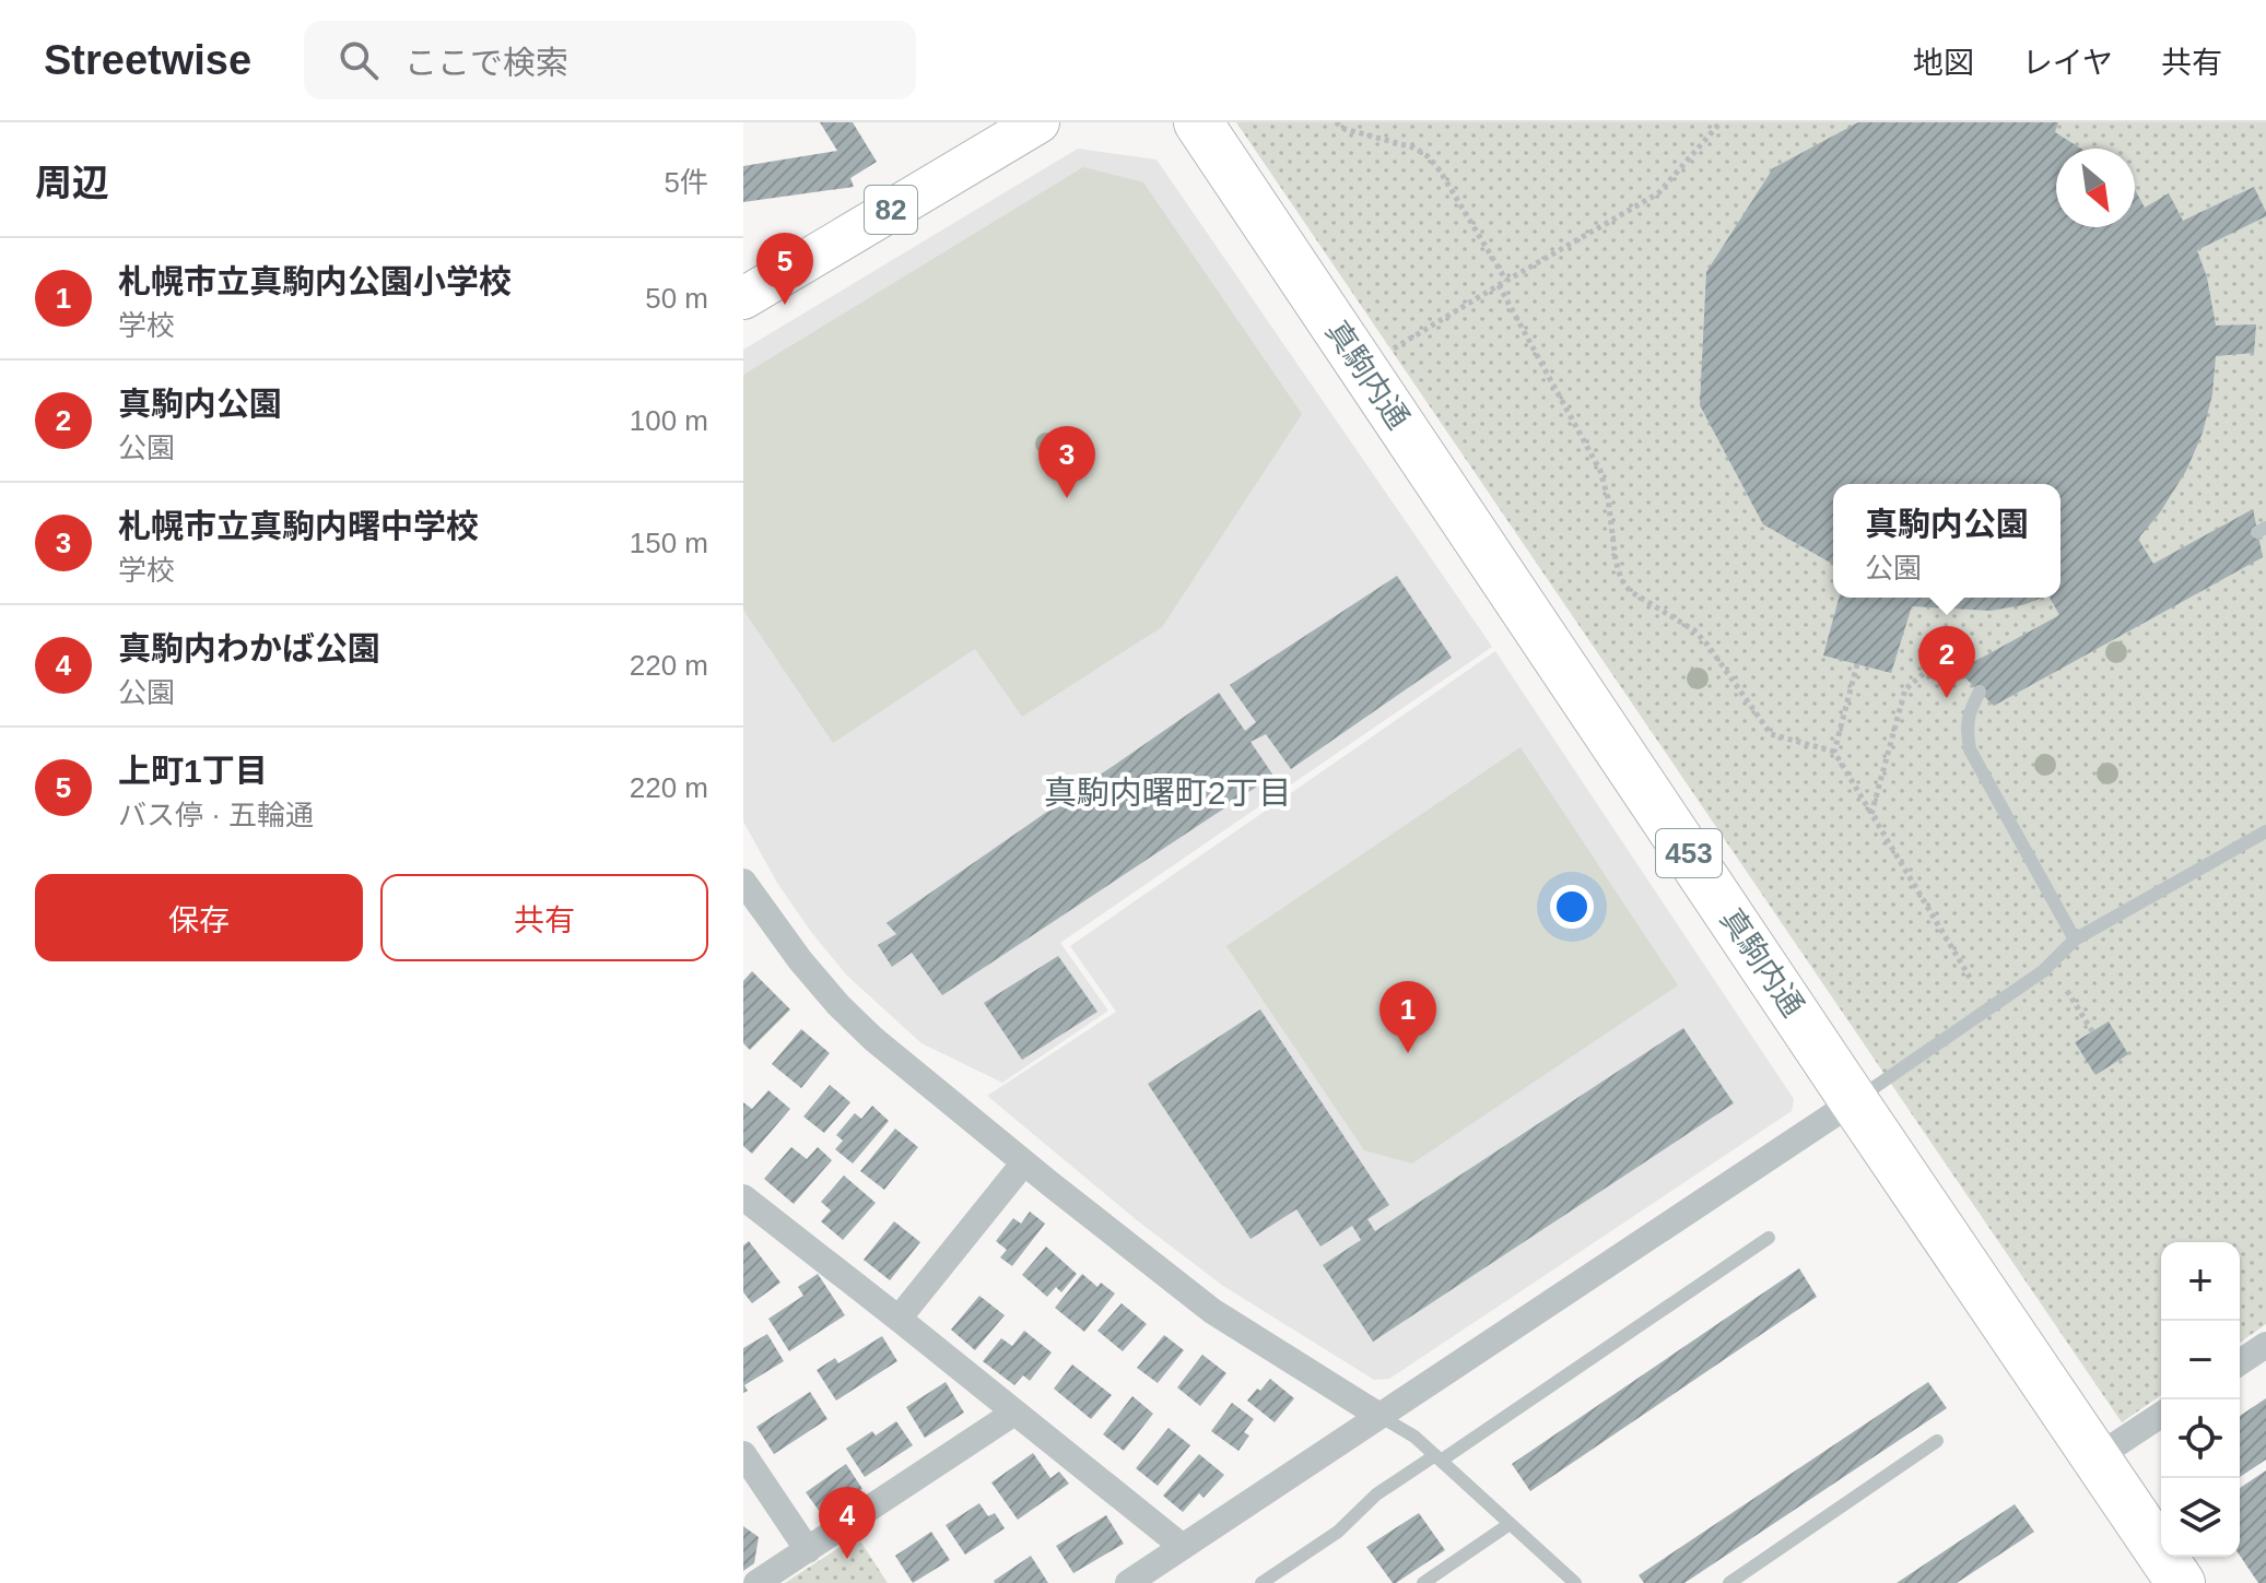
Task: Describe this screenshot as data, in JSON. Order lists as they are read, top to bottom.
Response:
{
  "streets": {
    "highway": ["真駒内通", "453"],
    "main road": ["82"]
  },
  "districts": ["真駒内曙町2丁目"],
  "north": "bottom right",
  "page": {
    "header": "Streetwise",
    "search": "ここで検索",
    "nav": ["地図", "レイヤ", "共有"],
    "heading": ["周辺", "5件"],
    "pins": [
      "5",
      "3",
      "2",
      "1",
      "4"
    ],
    "list": [
      {
        "mark": "1",
        "name": "札幌市立真駒内公園小学校",
        "note": "学校",
        "value": "50 m"
      },
      {
        "mark": "2",
        "name": "真駒内公園",
        "note": "公園",
        "value": "100 m"
      },
      {
        "mark": "3",
        "name": "札幌市立真駒内曙中学校",
        "note": "学校",
        "value": "150 m"
      },
      {
        "mark": "4",
        "name": "真駒内わかば公園",
        "note": "公園",
        "value": "220 m"
      },
      {
        "mark": "5",
        "name": "上町1丁目",
        "note": "バス停 · 五輪通",
        "value": "220 m"
      }
    ],
    "popup": ["真駒内公園", "公園"],
    "buttons": ["保存", "共有"],
    "map_buttons": ["+", "−"]
  }
}
